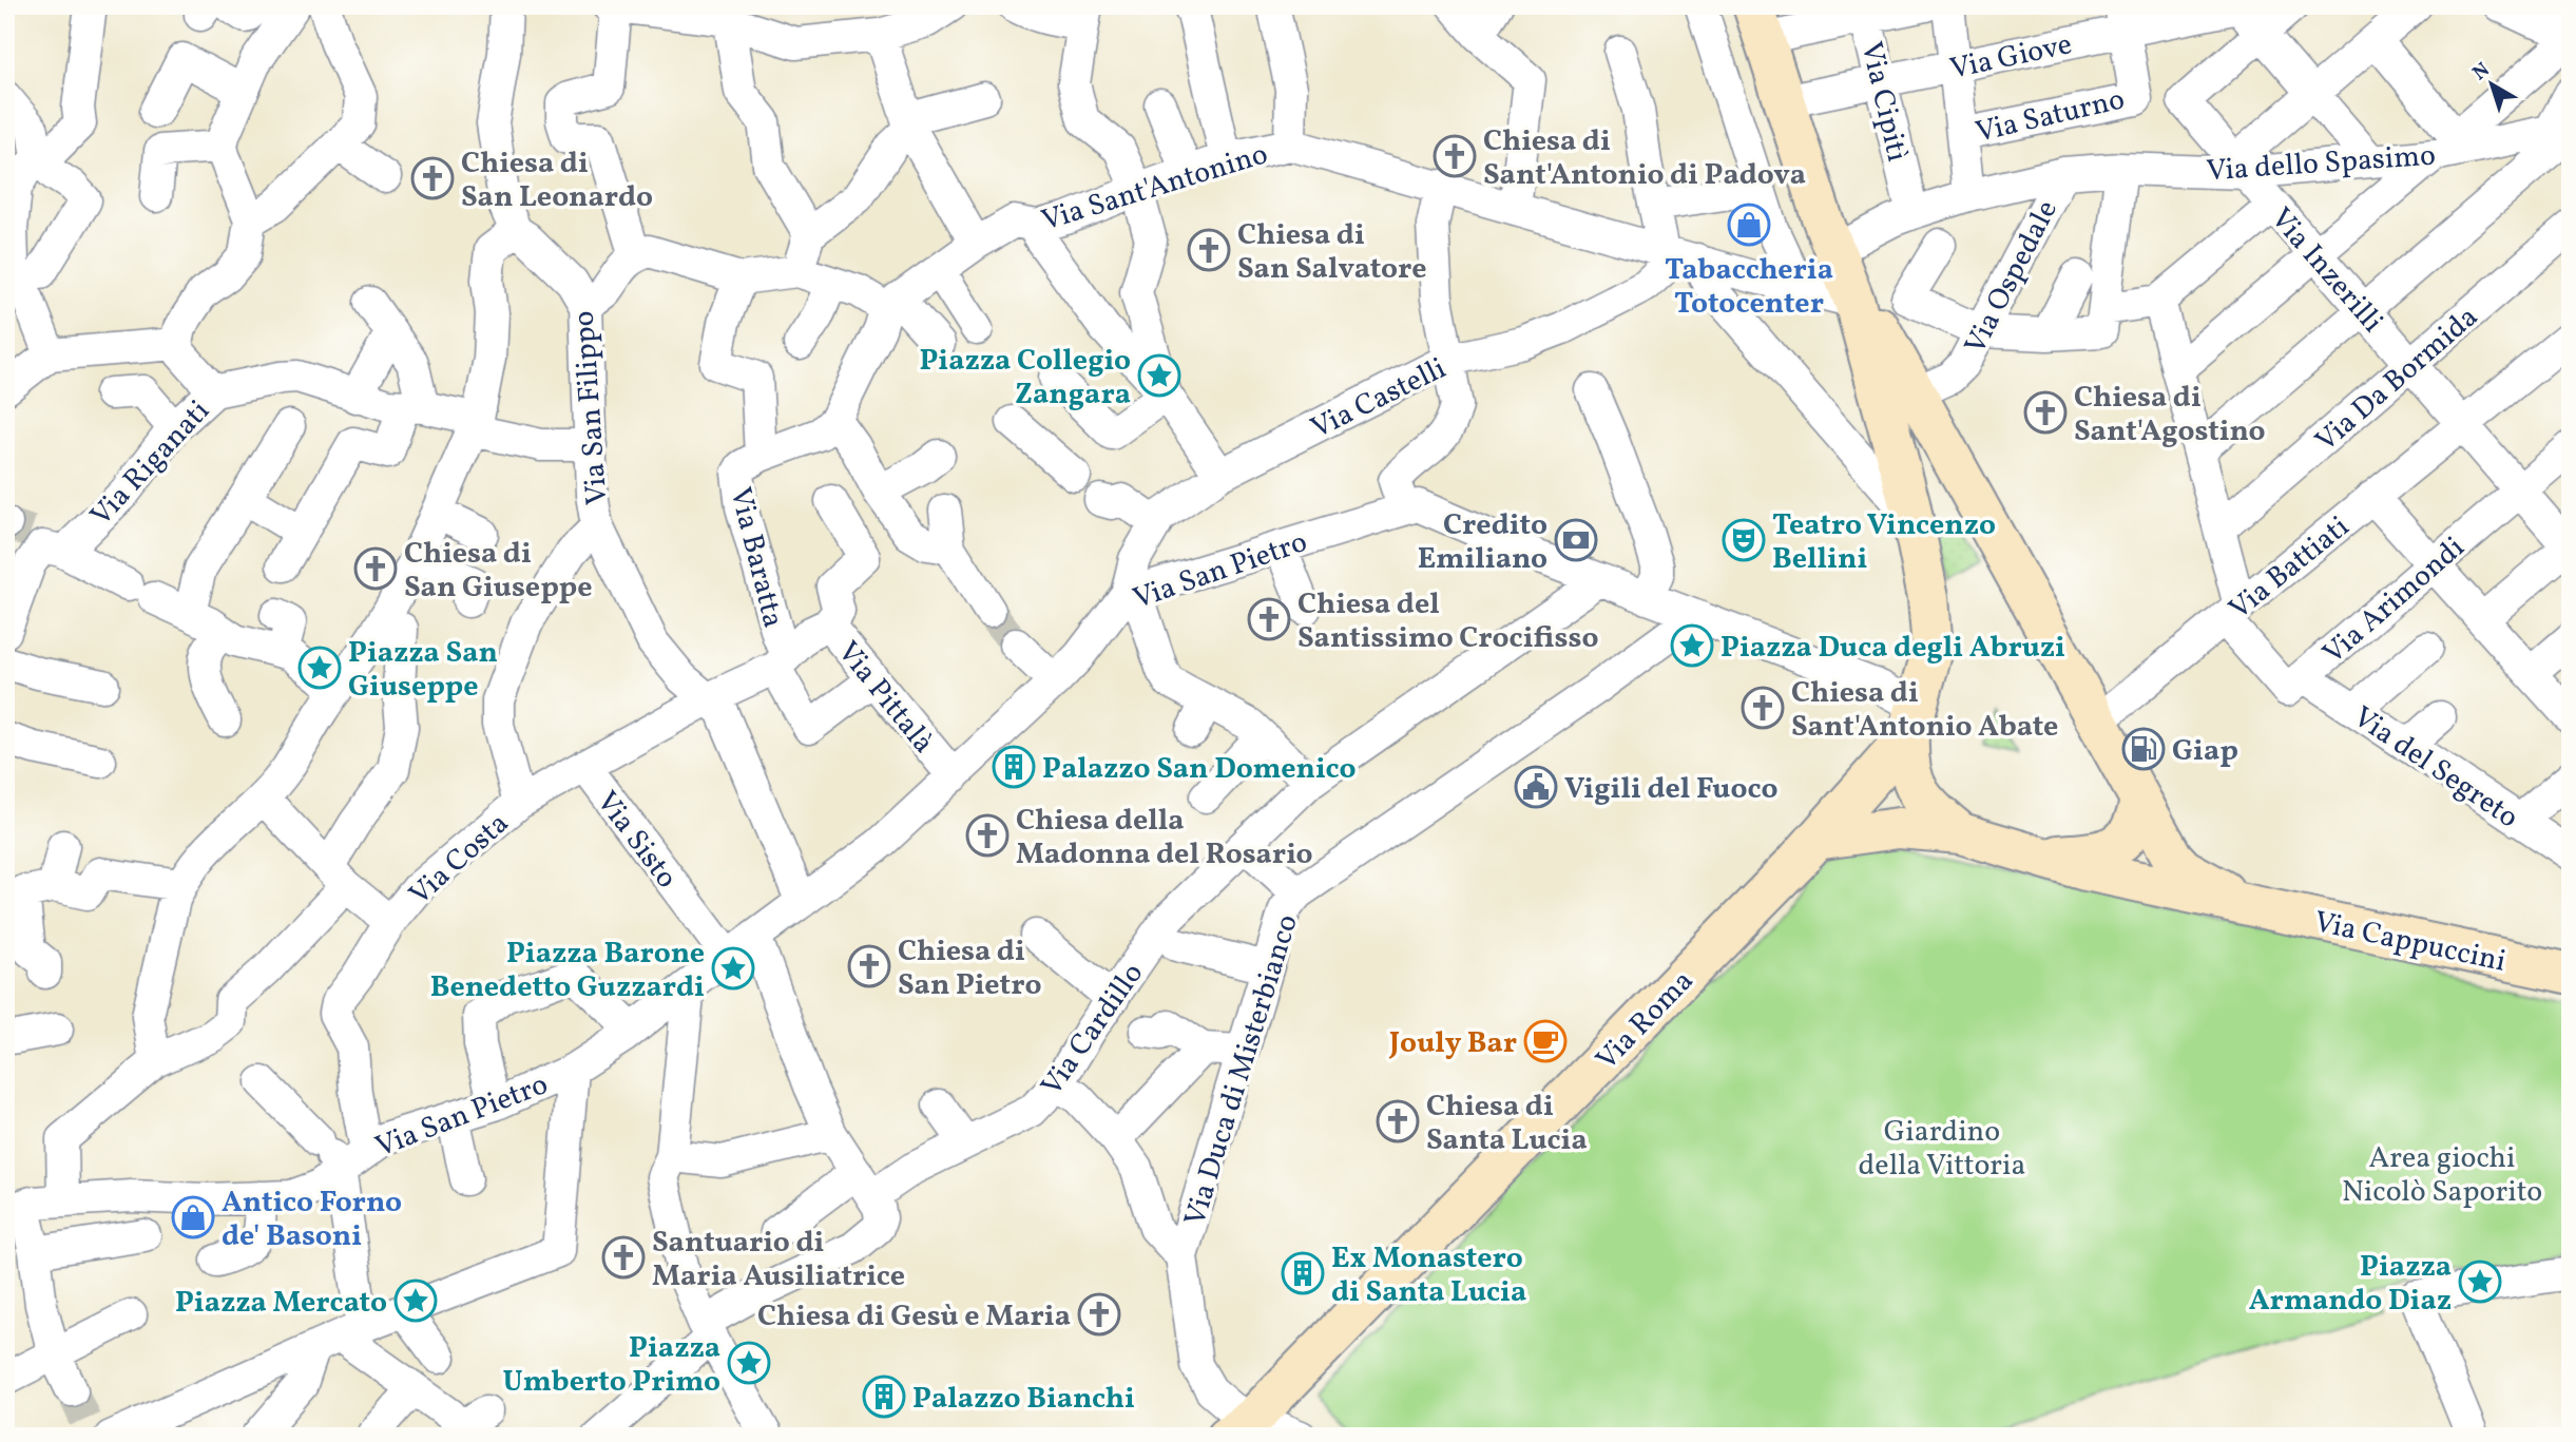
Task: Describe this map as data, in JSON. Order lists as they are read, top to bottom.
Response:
{
  "streets": {
    "street": [
      "Via Giove",
      "Via Cipitì",
      "Via Saturno",
      "Via dello Spasimo",
      "Via Sant'Antonino",
      "Via Inzerilli",
      "Via Ospedale",
      "Via Da Bormida",
      "Via Castelli",
      "Via San Filippo",
      "Via Riganati",
      "Via Baratta",
      "Via Battiati",
      "Via San Pietro",
      "Via Arimondi",
      "Via Pittalà",
      "Via del Segreto",
      "Via Sisto",
      "Via Costa",
      "Via Cappuccini",
      "Via Roma",
      "Via Cardillo",
      "Via Duca di Misterbianco"
    ]
  },
  "crossings": [
    ["Via Giove", "Via Cipitì"],
    ["Via Giove", "Via Saturno"],
    ["Via Cipitì", "Via dello Spasimo"],
    ["Via dello Spasimo", "Via Inzerilli"],
    ["Via dello Spasimo", "Via Ospedale"],
    ["Via Sant'Antonino", "Via Castelli"],
    ["Via Inzerilli", "Via Da Bormida"],
    ["Via Inzerilli", "Via Battiati"],
    ["Via Castelli", "Via San Pietro"],
    ["Via San Filippo", "Via Riganati"],
    ["Via San Filippo", "Via San Pietro"],
    ["Via San Filippo", "Via Pittalà"],
    ["Via San Filippo", "Via Costa"],
    ["Via Baratta", "Via Pittalà"],
    ["Via Battiati", "Via Arimondi"],
    ["Via San Pietro", "Via Pittalà"],
    ["Via San Pietro", "Via Sisto"],
    ["Via San Pietro", "Via Costa"],
    ["Via San Pietro", "Via Roma"],
    ["Via San Pietro", "Via Cardillo"],
    ["Via San Pietro", "Via Duca di Misterbianco"],
    ["Via Arimondi", "Via del Segreto"],
    ["Via Pittalà", "Via Costa"],
    ["Via Sisto", "Via Costa"]
  ],
  "parks": ["Giardino della Vittoria", "Area giochi Nicolò Saporito"],
  "places": {
    "church": [
      "Chiesa di Sant'Antonio di Padova",
      "Chiesa di San Leonardo",
      "Chiesa di San Salvatore",
      "Chiesa di Sant'Agostino",
      "Chiesa di San Giuseppe",
      "Chiesa del Santissimo Crocifisso",
      "Chiesa di Sant'Antonio Abate",
      "Chiesa della Madonna del Rosario",
      "Chiesa di San Pietro",
      "Chiesa di Santa Lucia",
      "Santuario di Maria Ausiliatrice",
      "Chiesa di Gesù e Maria"
    ],
    "shop": ["Tabaccheria Totocenter", "Antico Forno de' Basoni"],
    "place": [
      "Piazza Collegio Zangara",
      "Piazza Duca degli Abruzi",
      "Piazza San Giuseppe",
      "Piazza Barone Benedetto Guzzardi",
      "Piazza Armando Diaz",
      "Piazza Mercato",
      "Piazza Umberto Primo"
    ],
    "bank": ["Credito Emiliano"],
    "theatre": ["Teatro Vincenzo Bellini"],
    "fuel station": ["Giap"],
    "building": ["Palazzo San Domenico", "Ex Monastero di Santa Lucia", "Palazzo Bianchi"],
    "public building": ["Vigili del Fuoco"],
    "cafe": ["Jouly Bar"]
  },
  "north": "top left"
}
